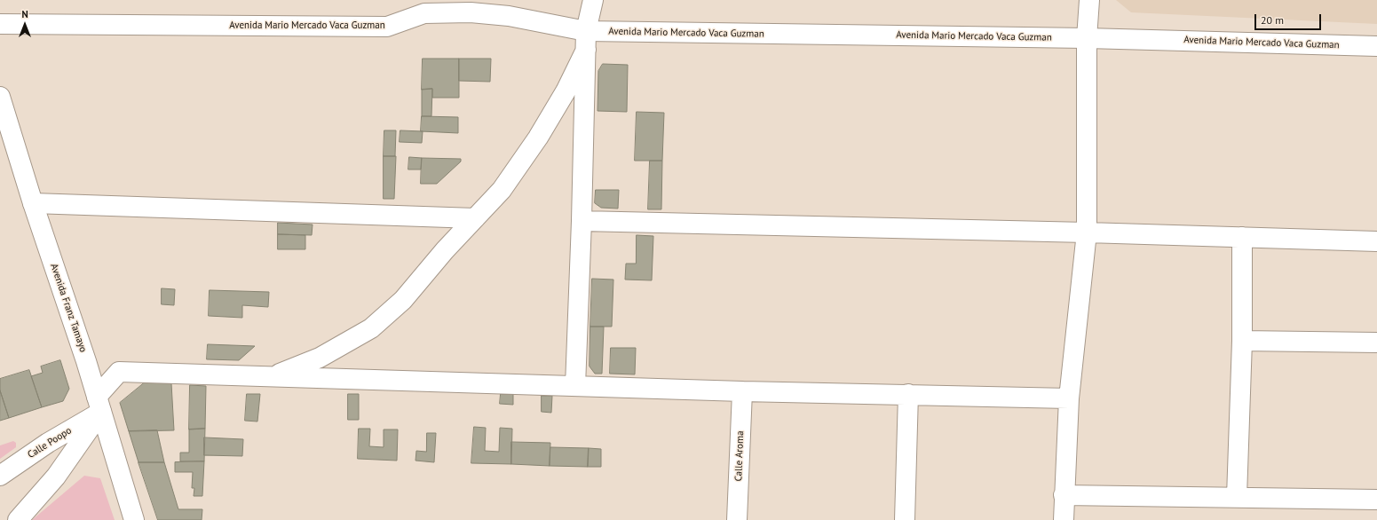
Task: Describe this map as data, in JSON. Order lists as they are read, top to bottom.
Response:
{
  "streets": {
    "street": [
      "Avenida Mario Mercado Vaca Guzman",
      "Avenida Franz Tamayo",
      "Calle Poopo",
      "Calle Aroma"
    ]
  },
  "crossings": [
    ["Avenida Franz Tamayo", "Calle Poopo"]
  ],
  "scale_bar": "20 m",
  "north": "top"
}
